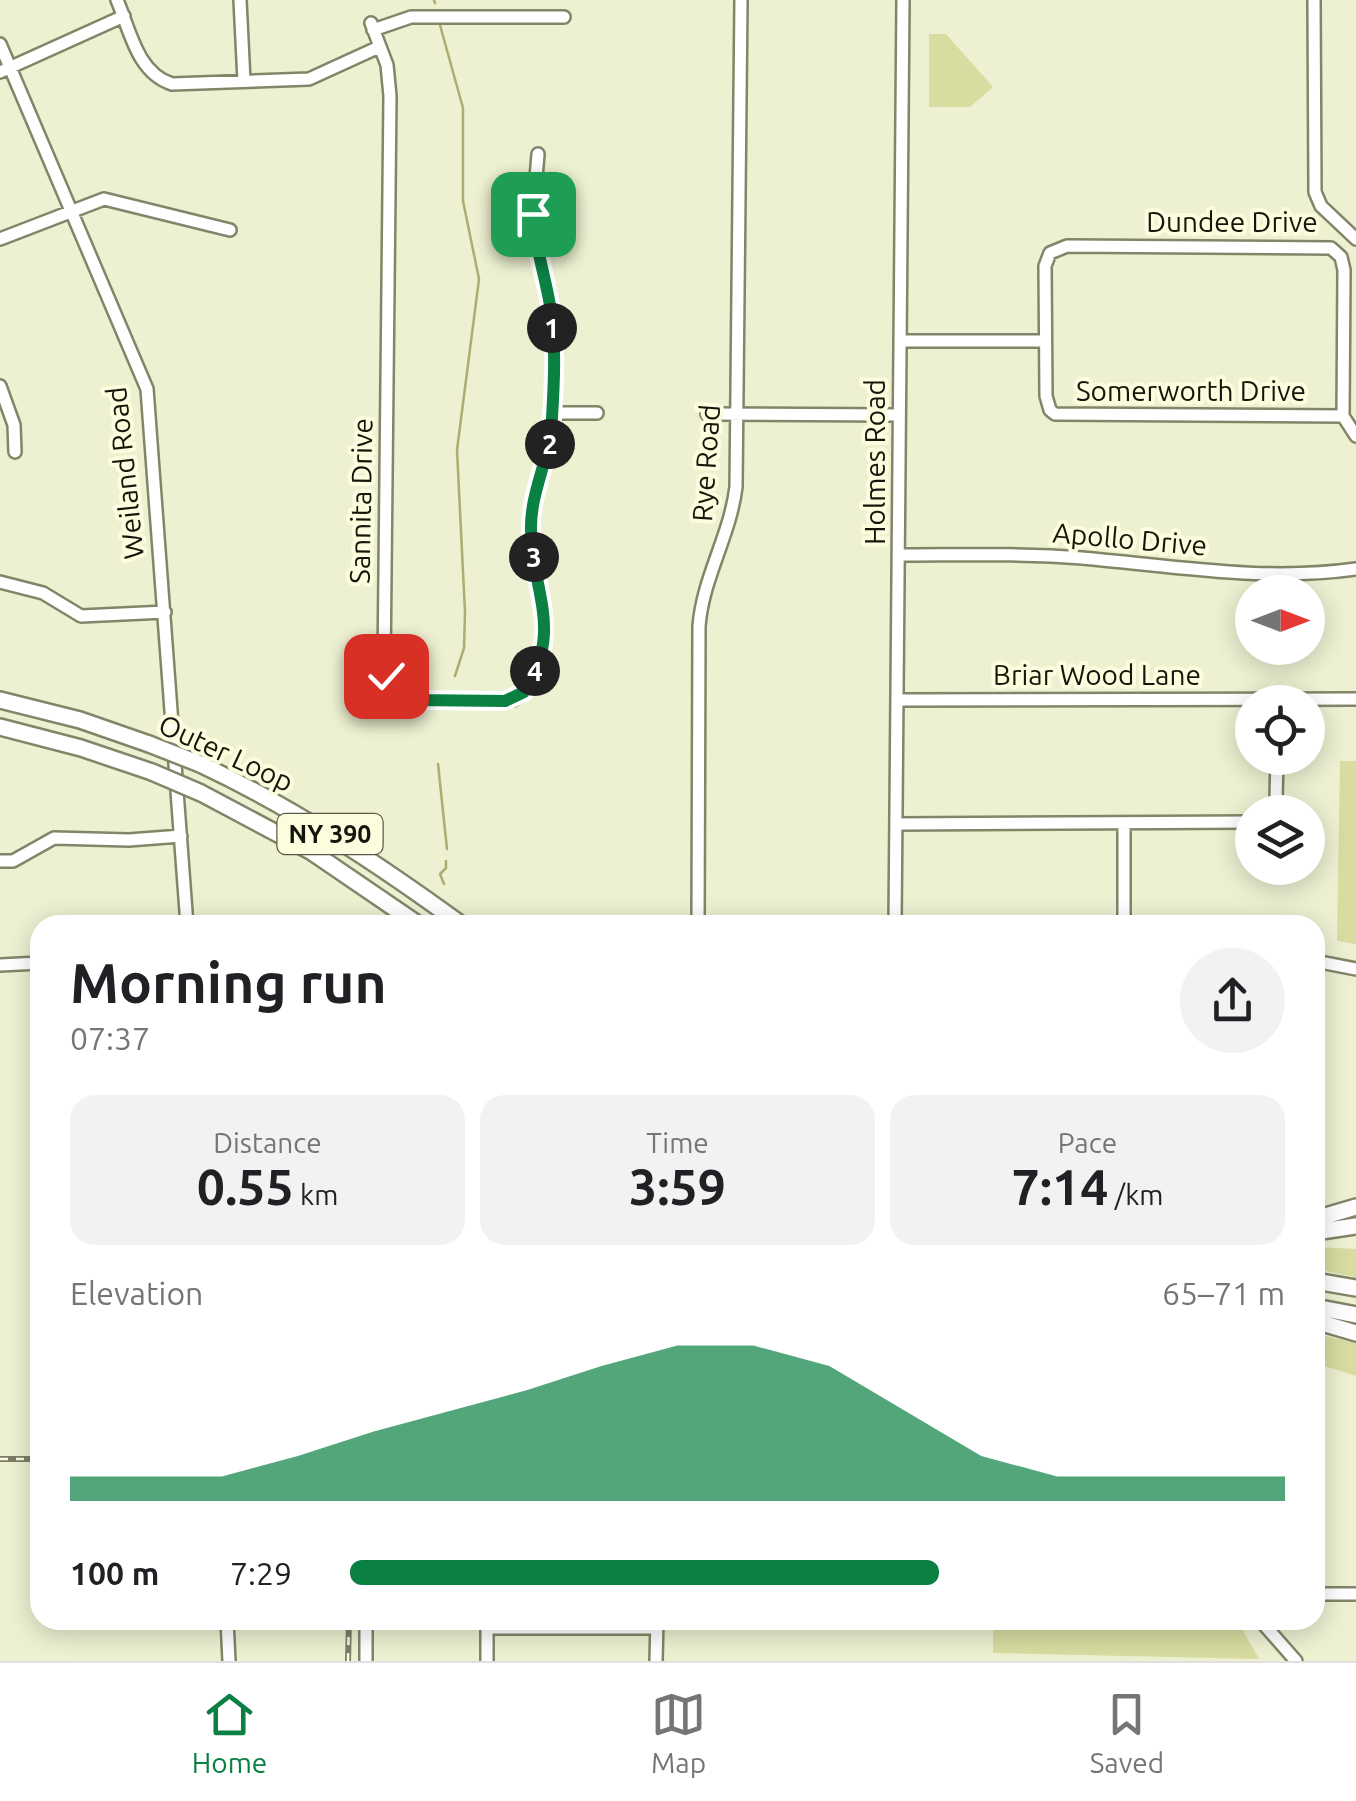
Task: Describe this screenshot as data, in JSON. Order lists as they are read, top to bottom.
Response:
{
  "streets": {
    "highway": ["Outer Loop", "NY 390"],
    "street": [
      "Dundee Drive",
      "Somerworth Drive",
      "Holmes Road",
      "Rye Road",
      "Weiland Road",
      "Sannita Drive",
      "Apollo Drive",
      "Briar Wood Lane"
    ]
  },
  "crossings": [
    ["Dundee Drive", "Somerworth Drive"],
    ["Holmes Road", "Apollo Drive"],
    ["Holmes Road", "Briar Wood Lane"]
  ],
  "north": "right",
  "page": {
    "pins": [
      "1",
      "2",
      "3",
      "4"
    ],
    "heading": ["Morning run", "07:37"],
    "stats": [
      ["Distance", "0.55 km"],
      ["Time", "3:59"],
      ["Pace", "7:14 /km"]
    ],
    "chart": ["Elevation", "65–71 m"],
    "list": [
      {
        "name": "100 m",
        "note": "7:29"
      }
    ],
    "tabs": ["Home", "Map", "Saved"]
  }
}
